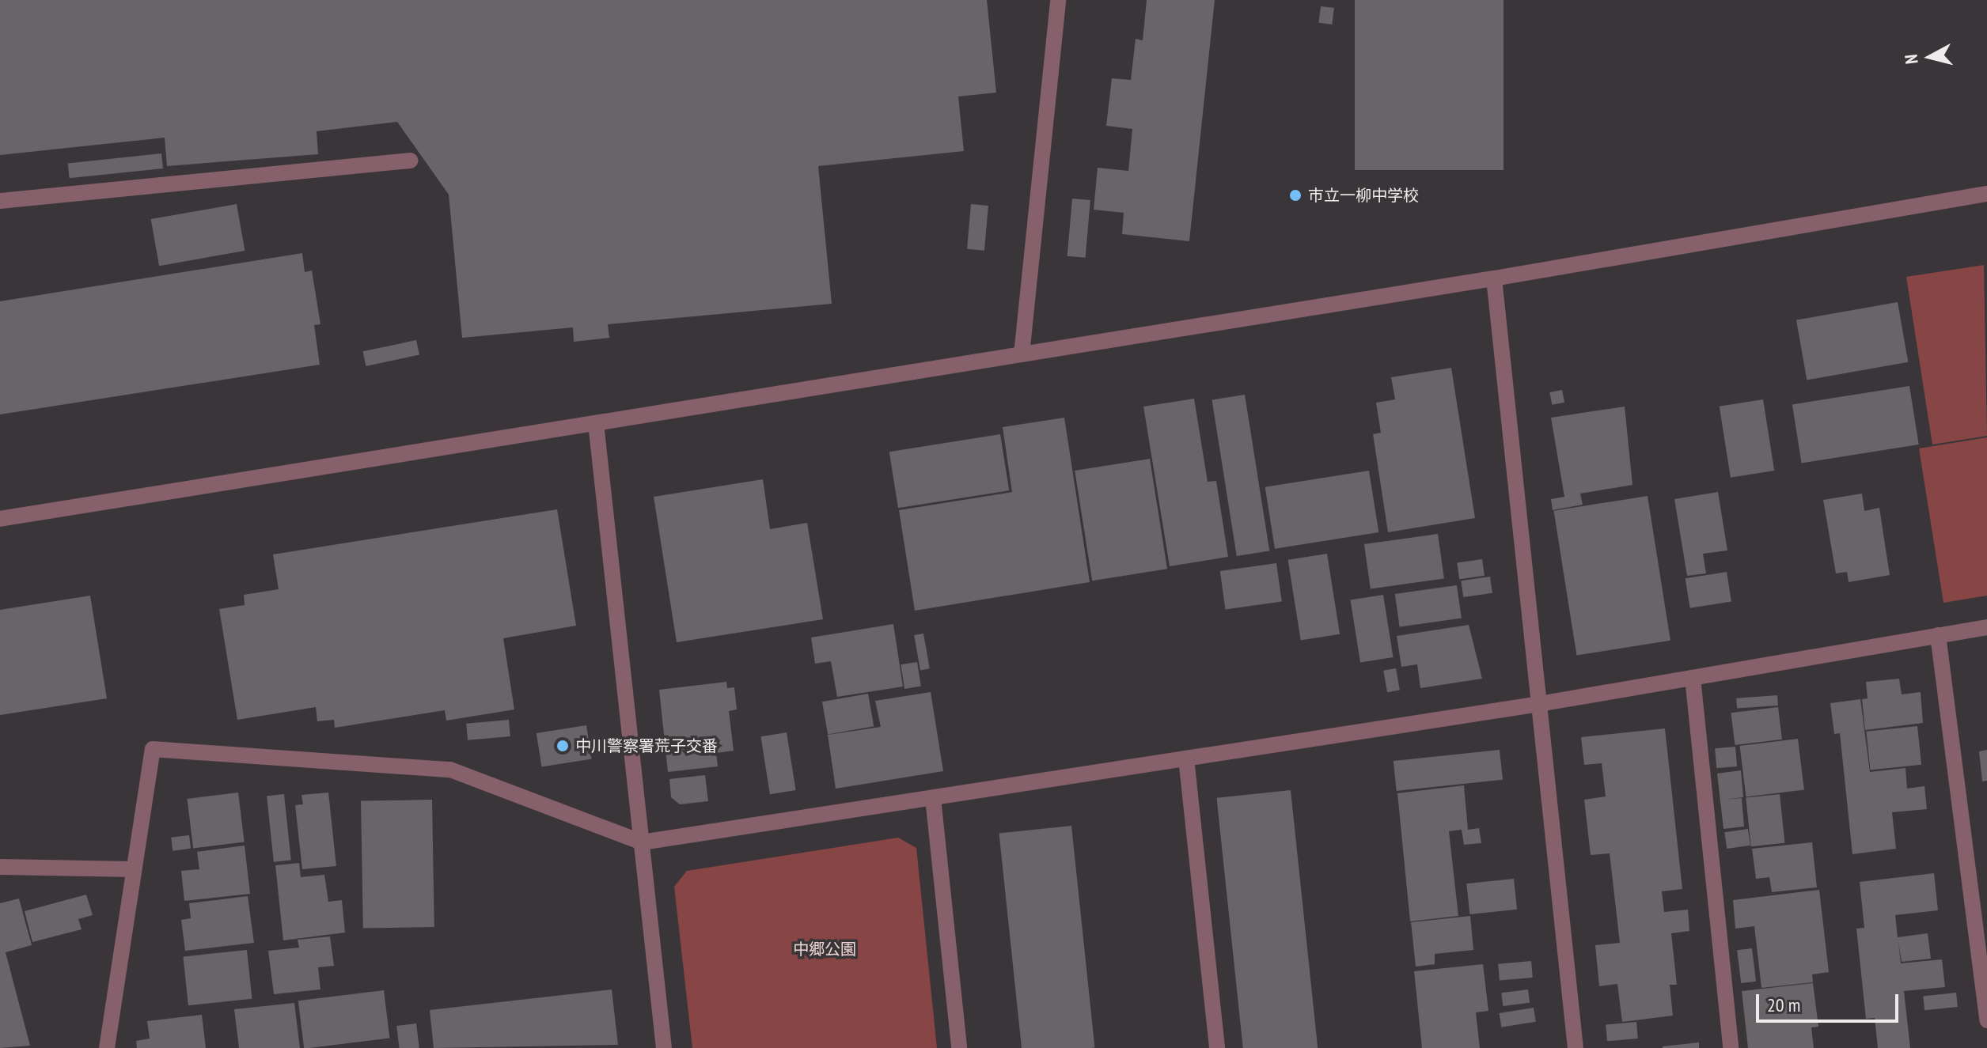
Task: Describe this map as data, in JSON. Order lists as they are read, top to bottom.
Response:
{
  "parks": ["中郷公園"],
  "places": ["市立一柳中学校", "中川警察署荒子交番"],
  "scale_bar": "20 m",
  "north": "left"
}
